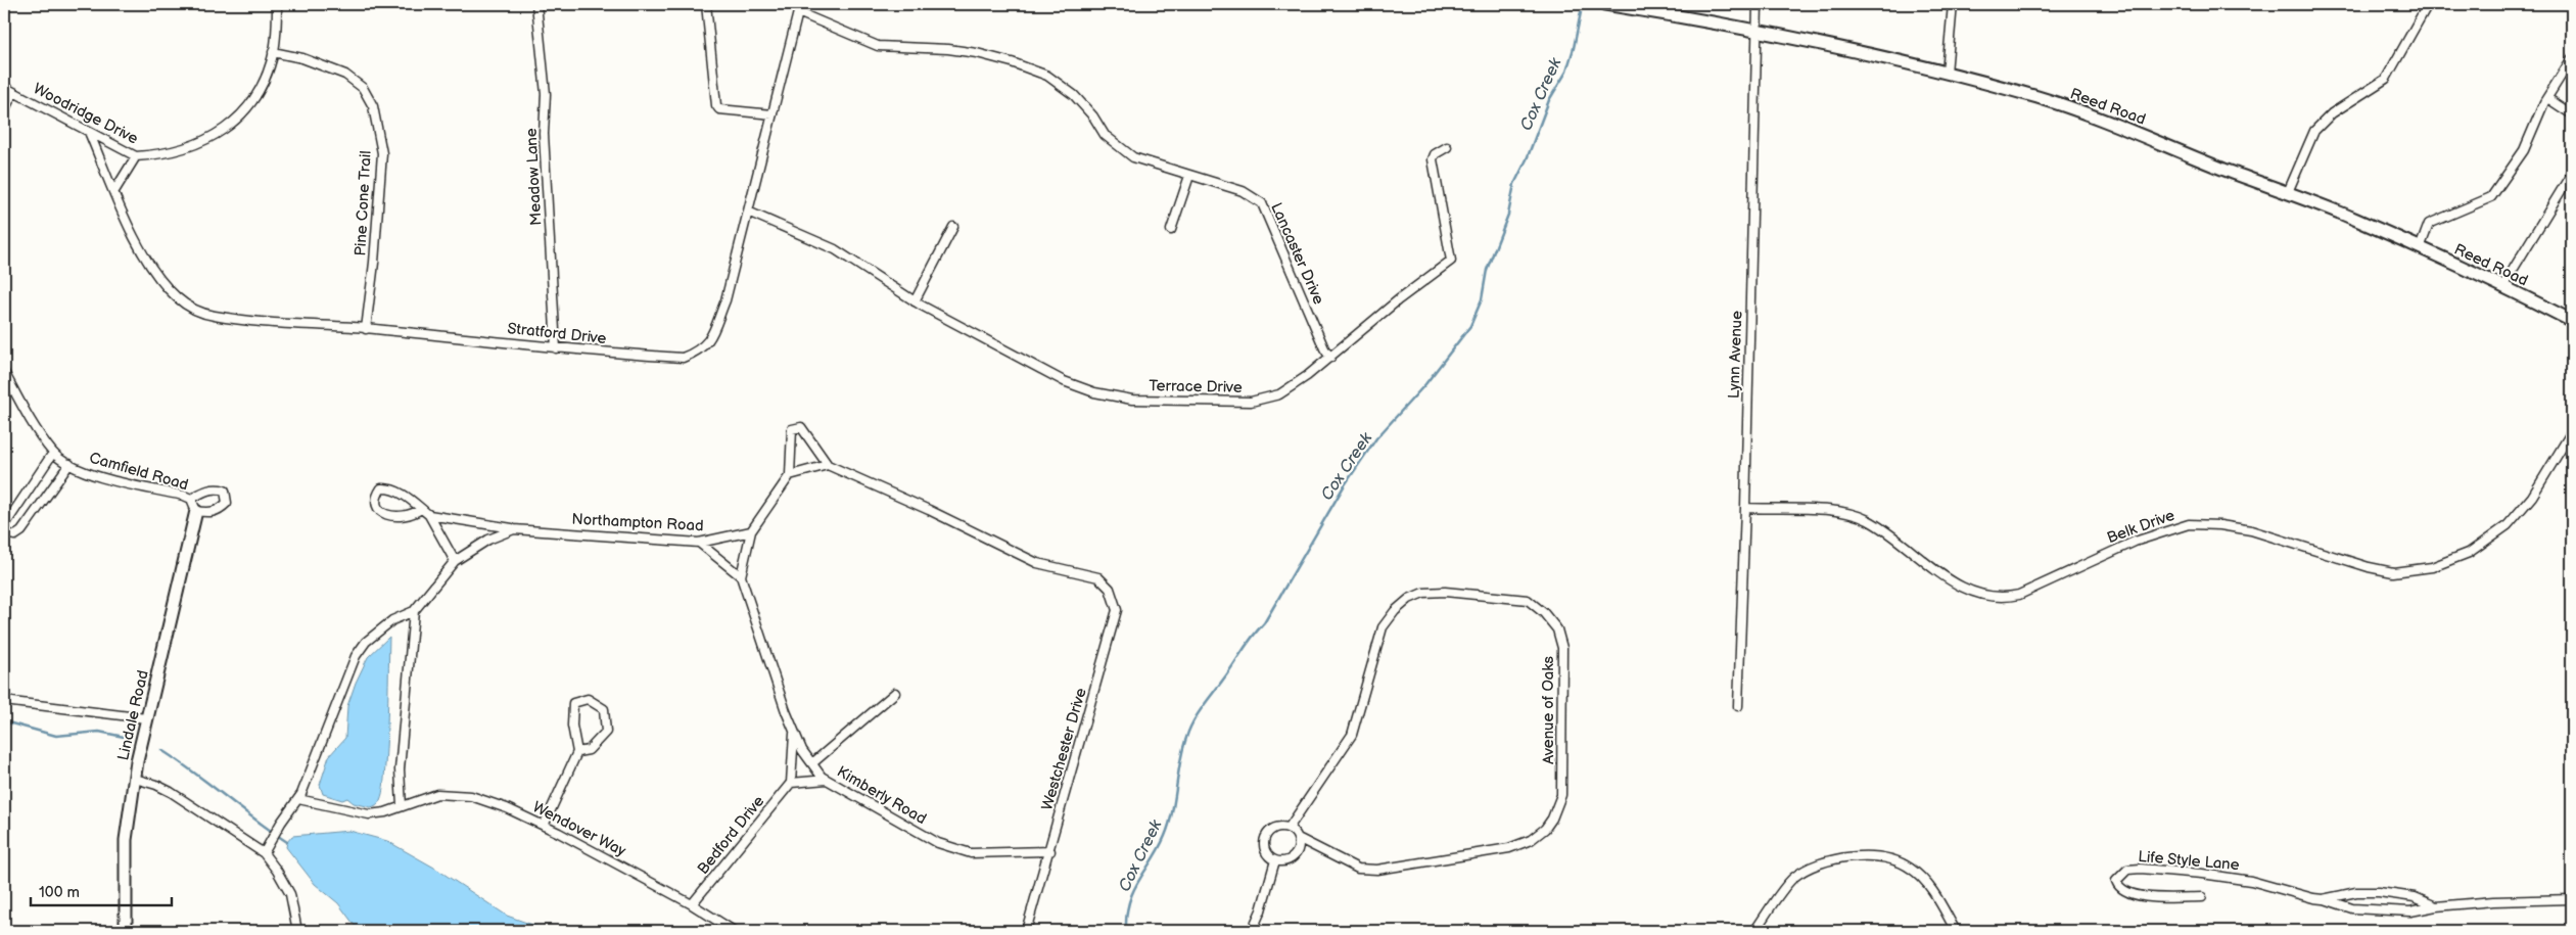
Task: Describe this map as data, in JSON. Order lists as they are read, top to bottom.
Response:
{
  "streets": {
    "street": [
      "Reed Road",
      "Woodridge Drive",
      "Meadow Lane",
      "Pine Cone Trail",
      "Lancaster Drive",
      "Stratford Drive",
      "Lynn Avenue",
      "Terrace Drive",
      "Camfield Road",
      "Northampton Road",
      "Belk Drive",
      "Avenue of Oaks",
      "Lindale Road",
      "Westchester Drive",
      "Kimberly Road",
      "Wendover Way",
      "Bedford Drive",
      "Life Style Lane"
    ]
  },
  "crossings": [
    ["Reed Road", "Lynn Avenue"],
    ["Woodridge Drive", "Pine Cone Trail"],
    ["Woodridge Drive", "Stratford Drive"],
    ["Meadow Lane", "Stratford Drive"],
    ["Pine Cone Trail", "Stratford Drive"],
    ["Lancaster Drive", "Stratford Drive"],
    ["Lancaster Drive", "Terrace Drive"],
    ["Stratford Drive", "Terrace Drive"],
    ["Lynn Avenue", "Belk Drive"],
    ["Camfield Road", "Lindale Road"],
    ["Westchester Drive", "Kimberly Road"],
    ["Wendover Way", "Bedford Drive"]
  ],
  "water": ["Cox Creek"],
  "scale_bar": "100 m"
}
